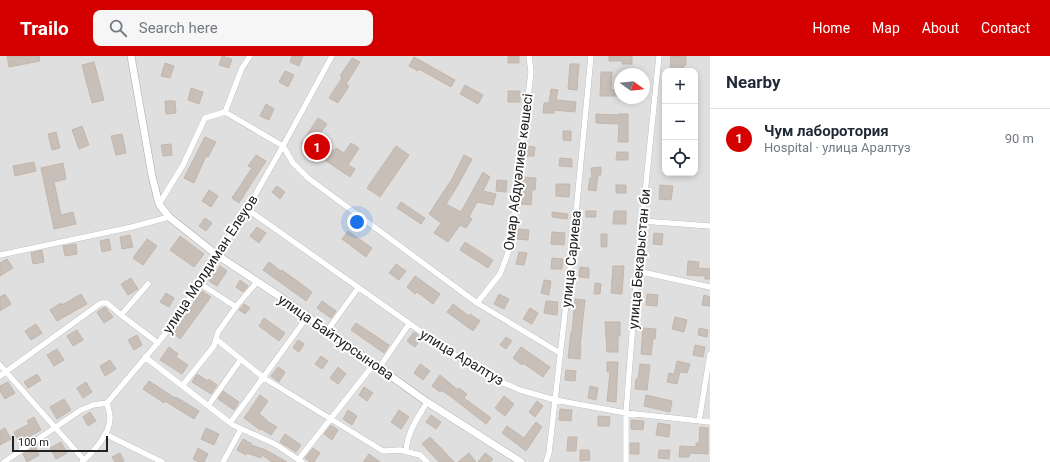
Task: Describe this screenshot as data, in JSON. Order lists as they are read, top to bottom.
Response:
{
  "streets": {
    "street": [
      "Омар Абдуәлиев көшесі",
      "улица Сариева",
      "улица Бекарыстан би",
      "улица Молдиман Елеуов",
      "улица Байтурсынова",
      "улица Аралтуз"
    ]
  },
  "crossings": [
    ["улица Сариева", "улица Аралтуз"],
    ["улица Бекарыстан би", "улица Аралтуз"],
    ["улица Молдиман Елеуов", "улица Байтурсынова"],
    ["улица Молдиман Елеуов", "улица Аралтуз"]
  ],
  "scale_bar": "100 m",
  "north": "right",
  "page": {
    "header": "Trailo",
    "search": "Search here",
    "nav": [
      "Home",
      "Map",
      "About",
      "Contact"
    ],
    "heading": "Nearby",
    "map_buttons": ["+", "−"],
    "list": [
      {
        "mark": "1",
        "name": "Чум лаборотория",
        "note": "Hospital · улица Аралтуз",
        "value": "90 m"
      }
    ],
    "pins": "1",
    "scale": "100 m"
  }
}
